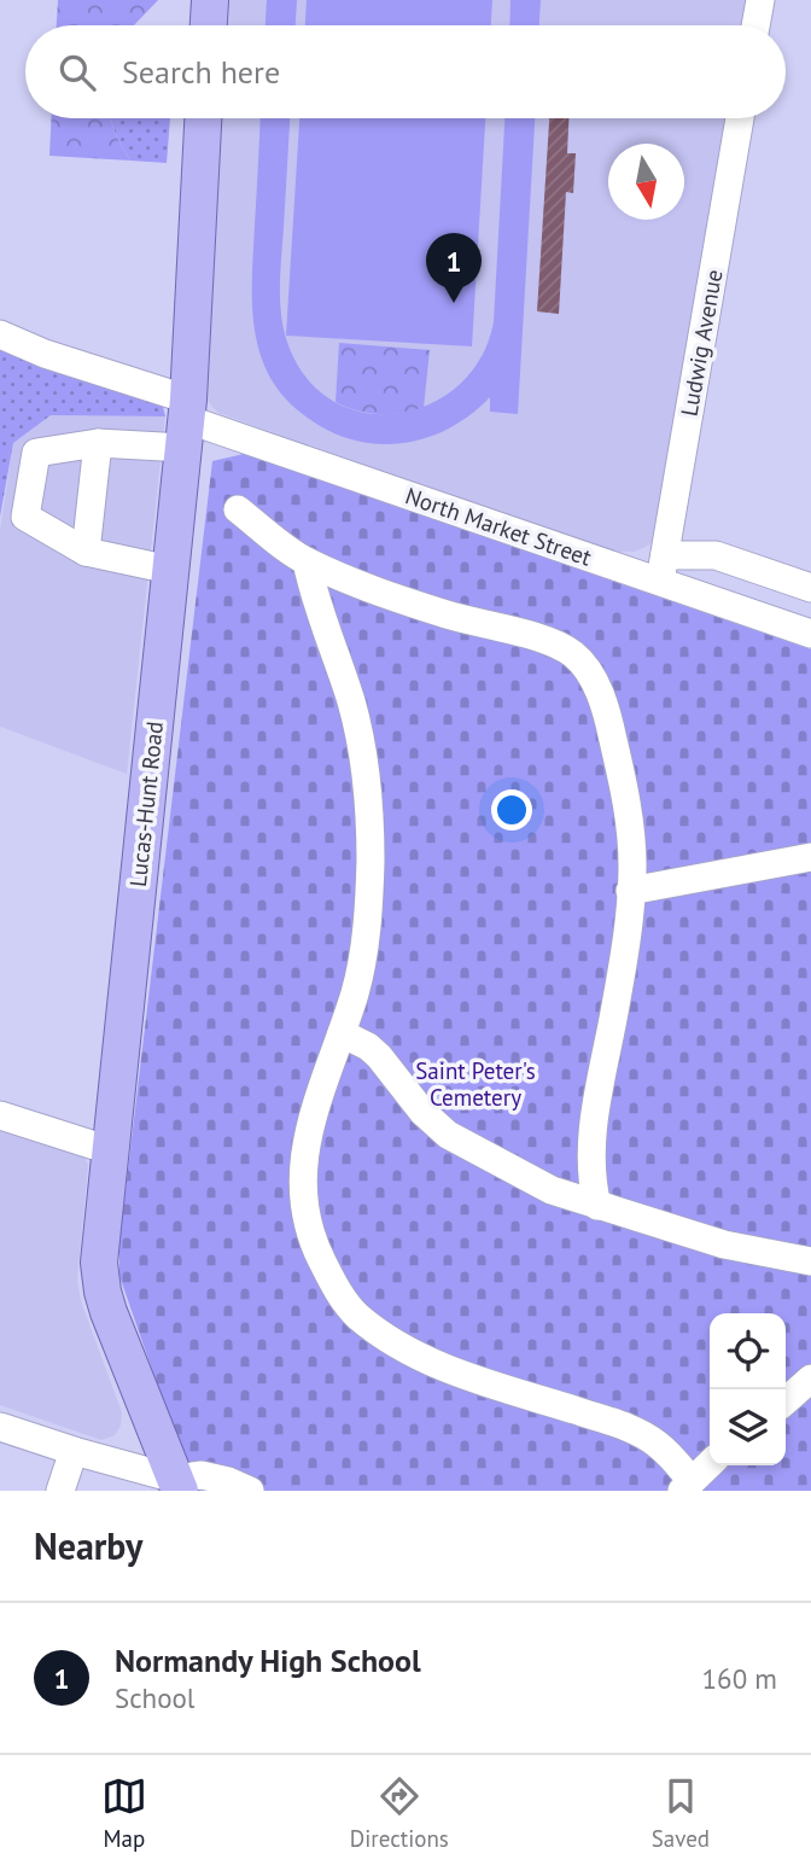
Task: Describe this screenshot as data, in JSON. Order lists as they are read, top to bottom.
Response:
{
  "streets": {
    "main road": ["Lucas-Hunt Road"],
    "street": ["Ludwig Avenue", "North Market Street"]
  },
  "crossings": [
    ["Ludwig Avenue", "North Market Street"],
    ["North Market Street", "Lucas-Hunt Road"]
  ],
  "parks": ["Saint Peter's Cemetery"],
  "north": "bottom",
  "page": {
    "search": "Search here",
    "pins": "1",
    "heading": "Nearby",
    "list": [
      {
        "mark": "1",
        "name": "Normandy High School",
        "note": "School",
        "value": "160 m"
      }
    ],
    "nav": ["Map", "Directions", "Saved"]
  }
}
